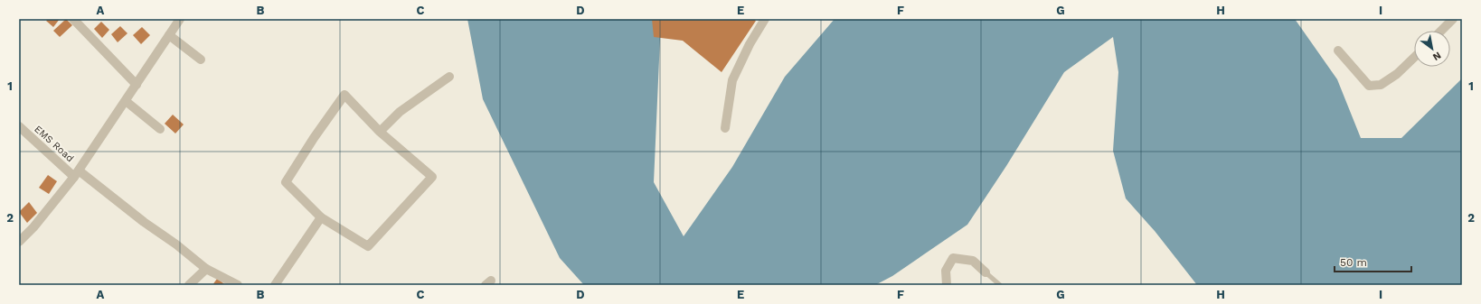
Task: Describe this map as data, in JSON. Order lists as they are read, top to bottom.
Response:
{
  "streets": {
    "street": ["EMS Road"]
  },
  "scale_bar": "50 m",
  "north": "bottom right",
  "grid": {
    "columns": [
      "A",
      "B",
      "C",
      "D",
      "E",
      "F",
      "G",
      "H",
      "I"
    ],
    "rows": ["1", "2"]
  }
}
